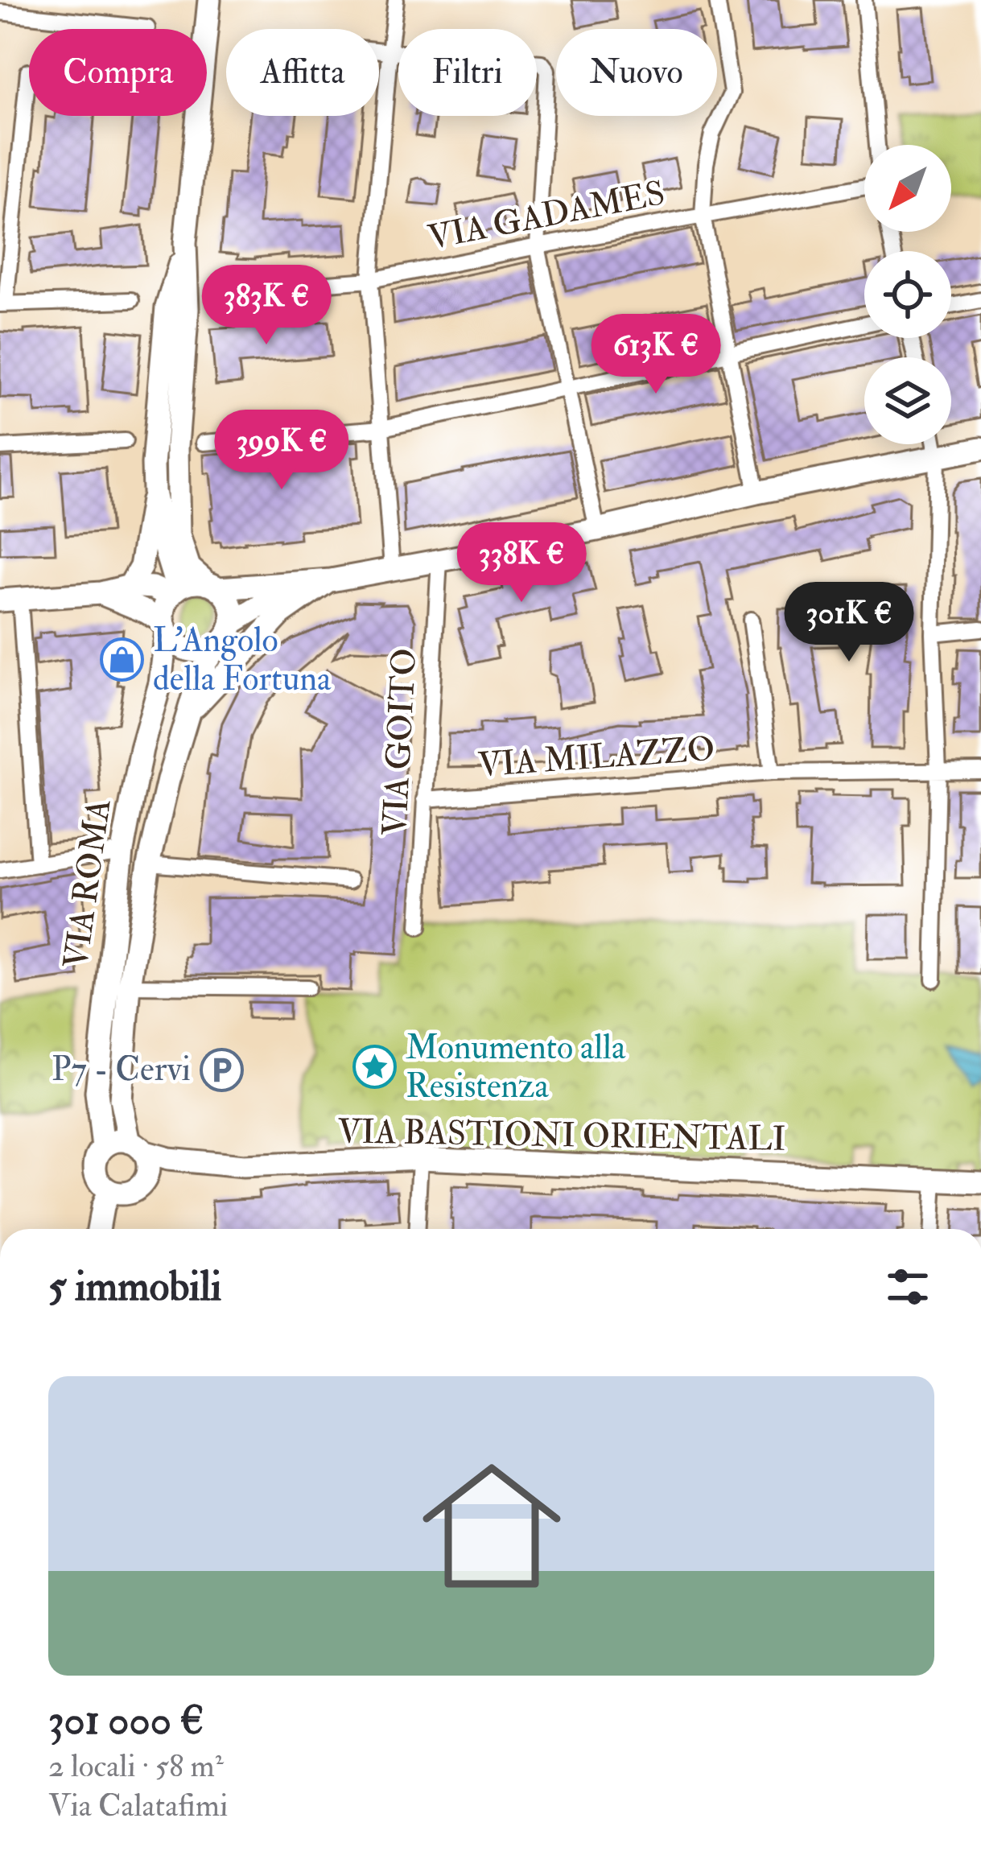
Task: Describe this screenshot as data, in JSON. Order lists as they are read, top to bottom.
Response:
{
  "streets": {
    "main road": ["VIA ROMA", "VIA BASTIONI ORIENTALI"],
    "street": ["VIA GADAMES", "VIA GOITO", "VIA MILAZZO"]
  },
  "crossings": [
    ["VIA GOITO", "VIA MILAZZO"],
    ["VIA ROMA", "VIA BASTIONI ORIENTALI"]
  ],
  "places": {
    "shop": ["L'Angolo della Fortuna"],
    "place": ["Monumento alla Resistenza"],
    "parking": ["P7 - Cervi"]
  },
  "north": "bottom left",
  "page": {
    "chip": [
      "Compra",
      "Affitta",
      "Filtri",
      "Nuovo"
    ],
    "price": [
      "383K €",
      "613K €",
      "399K €",
      "338K €",
      "301K €"
    ],
    "heading": "5 immobili",
    "list": [
      {
        "name": "301 000 €",
        "note": "2 locali · 58 m² · Via Calatafimi"
      }
    ]
  }
}
